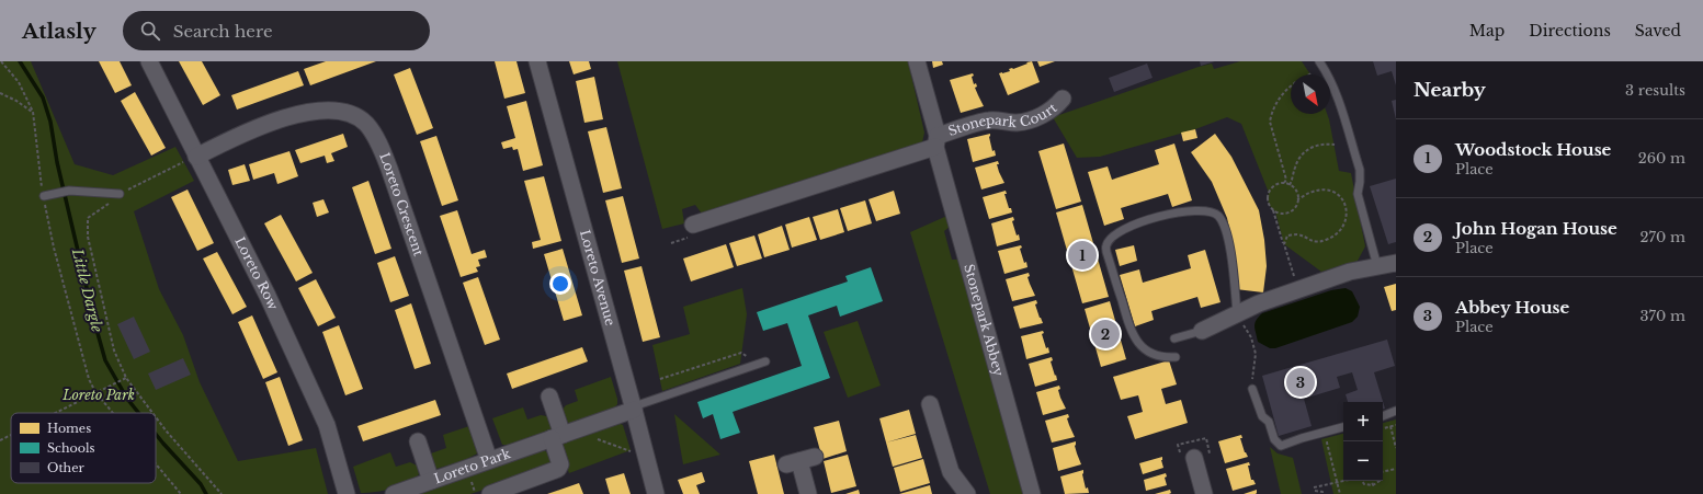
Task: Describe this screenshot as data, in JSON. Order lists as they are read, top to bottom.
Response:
{
  "streets": {
    "street": [
      "Stonepark Court",
      "Loreto Crescent",
      "Loreto Row",
      "Loreto Avenue",
      "Stonepark Abbey",
      "Loreto Park"
    ]
  },
  "crossings": [
    ["Stonepark Court", "Stonepark Abbey"],
    ["Loreto Crescent", "Loreto Row"],
    ["Loreto Crescent", "Loreto Park"],
    ["Loreto Avenue", "Loreto Park"]
  ],
  "water": ["Little Dargle"],
  "parks": ["Loreto Park"],
  "legend": ["Homes", "Schools", "Other"],
  "north": "bottom right",
  "page": {
    "header": "Atlasly",
    "search": "Search here",
    "nav": ["Map", "Directions", "Saved"],
    "heading": ["Nearby", "3 results"],
    "list": [
      {
        "mark": "1",
        "name": "Woodstock House",
        "note": "Place",
        "value": "260 m"
      },
      {
        "mark": "2",
        "name": "John Hogan House",
        "note": "Place",
        "value": "270 m"
      },
      {
        "mark": "3",
        "name": "Abbey House",
        "note": "Place",
        "value": "370 m"
      }
    ],
    "pins": ["1", "2", "3"],
    "map_buttons": ["+", "−"]
  }
}
